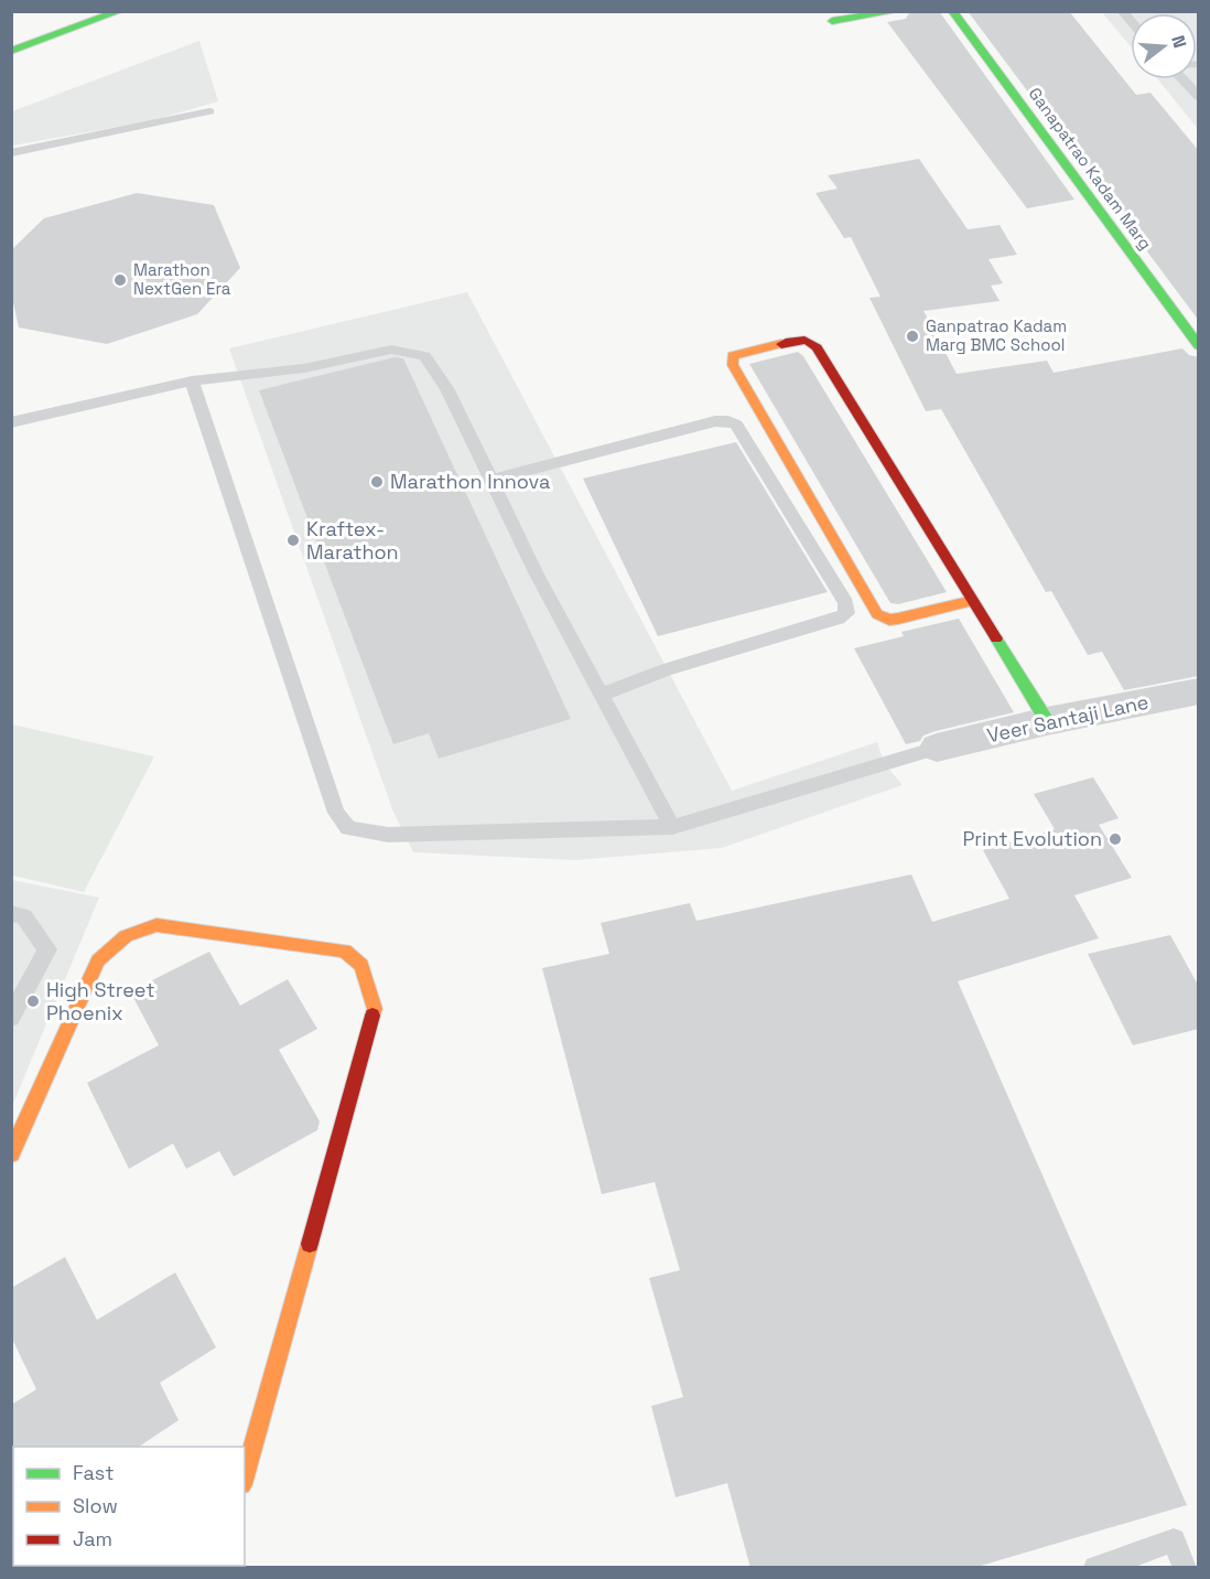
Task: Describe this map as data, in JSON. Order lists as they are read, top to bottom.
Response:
{
  "streets": {
    "street": ["Ganapatrao Kadam Marg", "Veer Santaji Lane"]
  },
  "places": [
    "Marathon NextGen Era",
    "Ganpatrao Kadam Marg BMC School",
    "Marathon Innova",
    "Kraftex- Marathon",
    "Print Evolution",
    "High Street Phoenix"
  ],
  "legend": ["Fast", "Slow", "Jam"],
  "north": "right"
}
